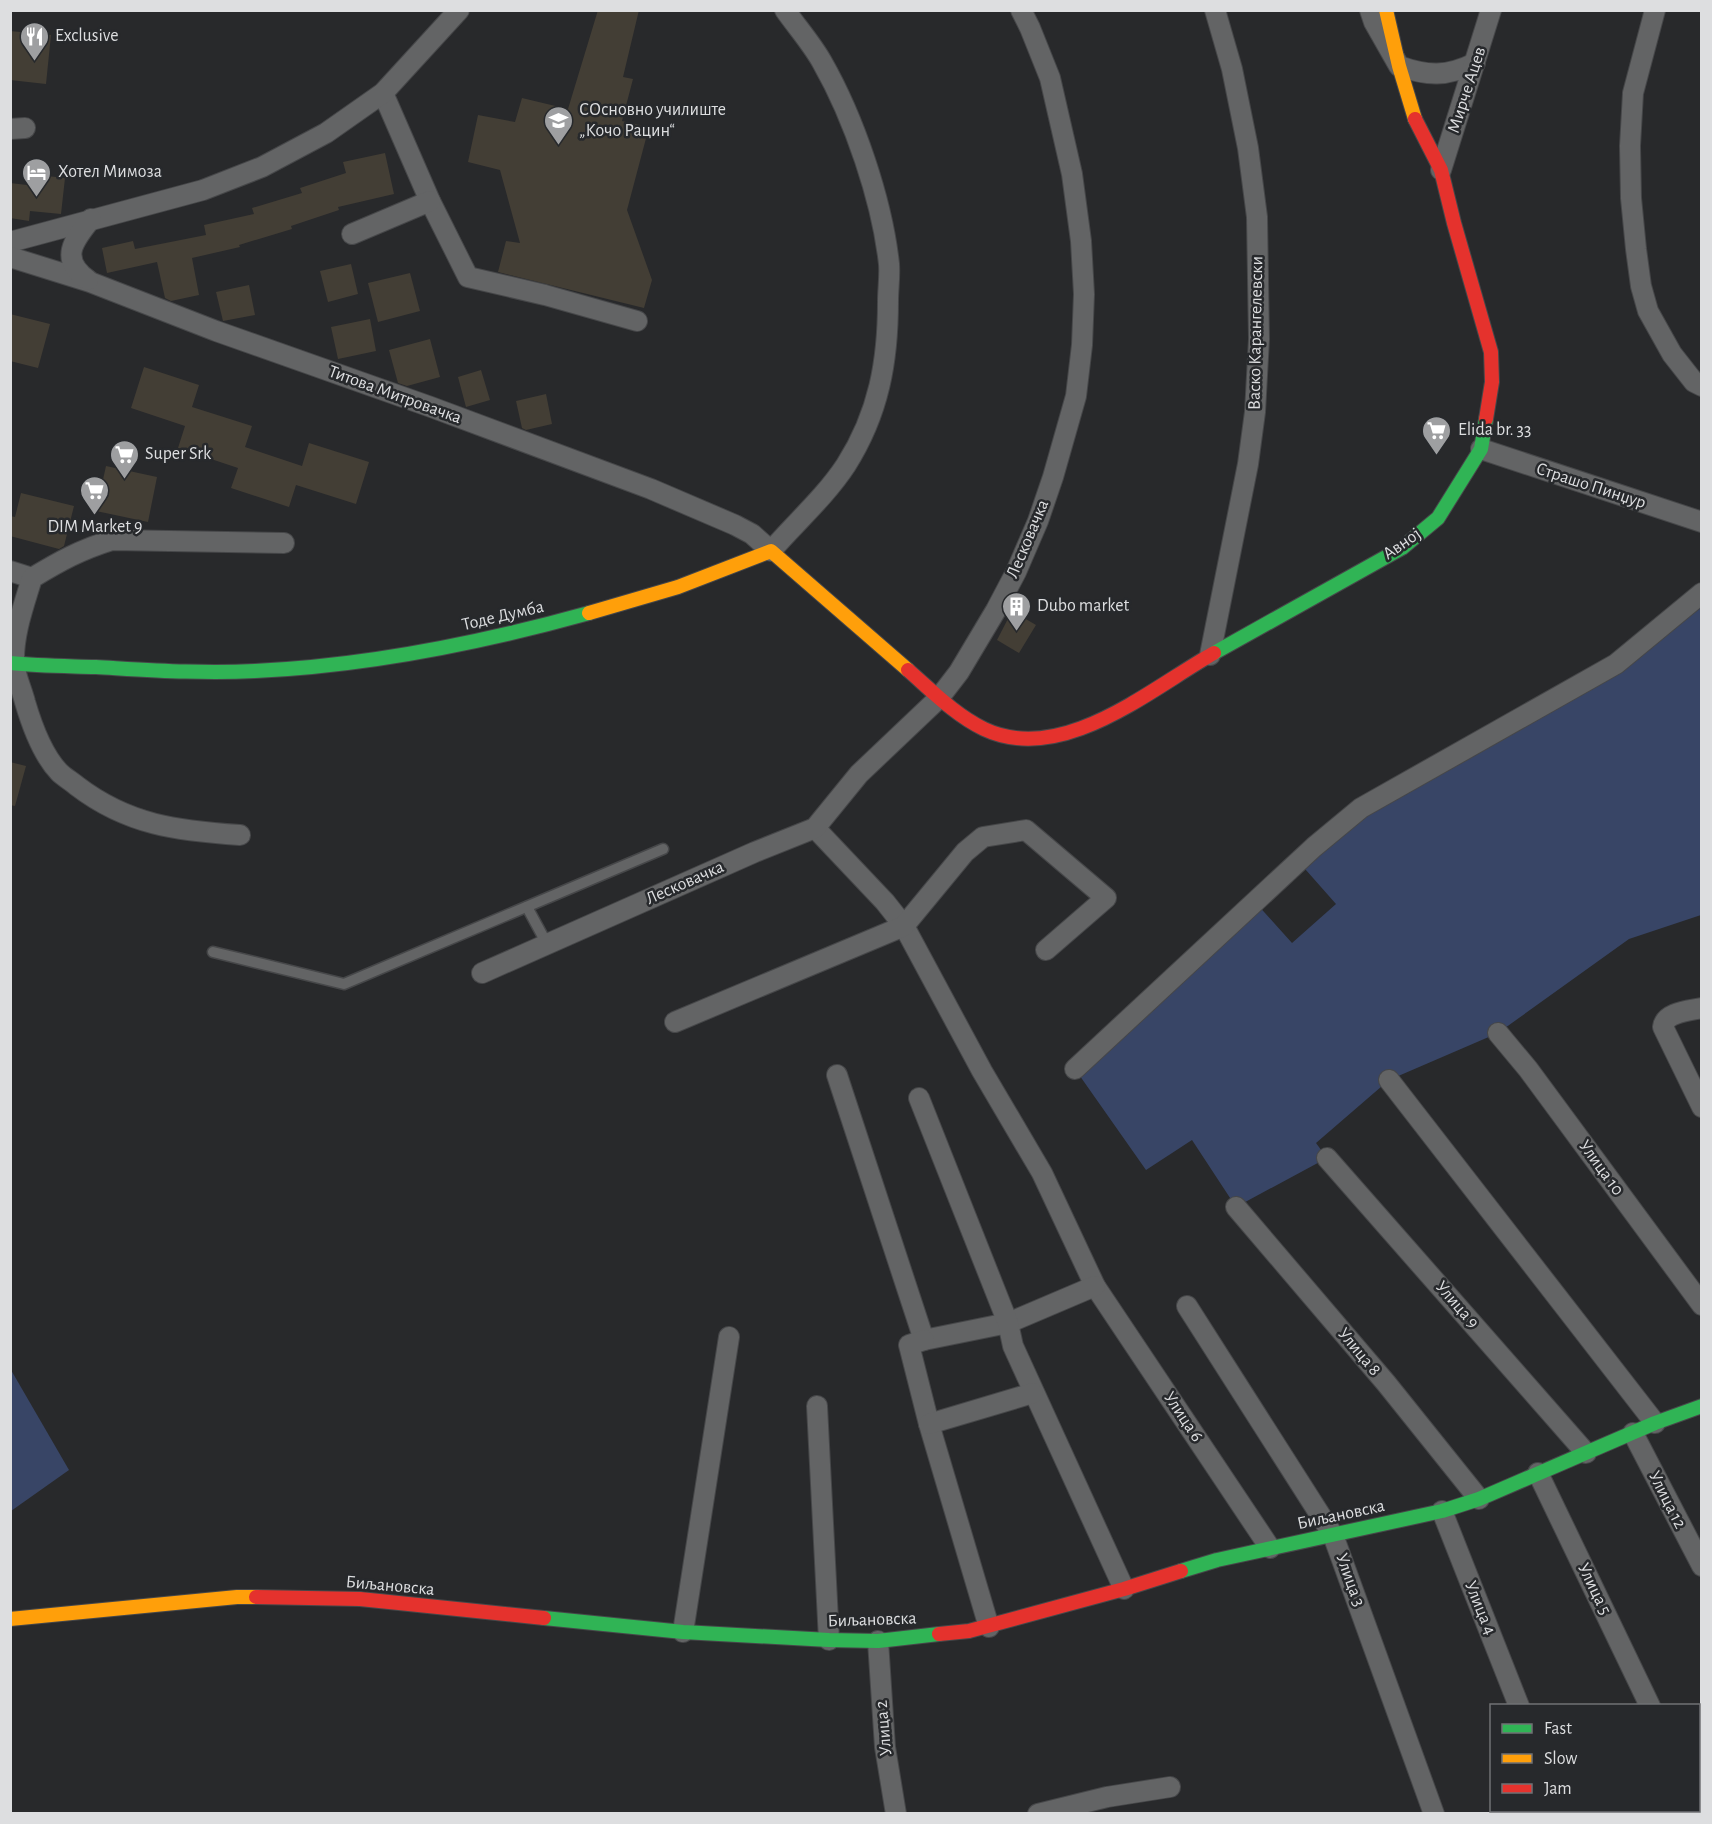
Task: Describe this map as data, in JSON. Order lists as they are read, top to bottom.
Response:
{
  "streets": {
    "street": [
      "Мирче Ацев",
      "Васко Карангелевски",
      "Титова Митровачка",
      "Страшо Пинџур",
      "Лесковачка",
      "Авној",
      "Тоде Думба",
      "Улица 10",
      "Улица 9",
      "Улица 8",
      "Улица 6",
      "Улица 12",
      "Биљановска",
      "Улица 3",
      "Улица 5",
      "Улица 4",
      "Улица 2"
    ]
  },
  "crossings": [
    ["Мирче Ацев", "Авној"],
    ["Васко Карангелевски", "Авној"],
    ["Титова Митровачка", "Тоде Думба"],
    ["Страшо Пинџур", "Авној"],
    ["Лесковачка", "Авној"],
    ["Лесковачка", "Улица 6"],
    ["Улица 9", "Биљановска"],
    ["Улица 8", "Биљановска"],
    ["Улица 6", "Биљановска"],
    ["Улица 12", "Биљановска"],
    ["Биљановска", "Улица 3"],
    ["Биљановска", "Улица 5"],
    ["Биљановска", "Улица 4"],
    ["Биљановска", "Улица 2"]
  ],
  "places": {
    "restaurant": ["Exclusive"],
    "school or university": ["СОсновно училиште „Кочо Рацин“"],
    "hotel": ["Хотел Мимоза"],
    "supermarket": ["Elida br. 33", "Super Srk", "DIM Market 9"],
    "building": ["Dubo market"]
  },
  "legend": ["Fast", "Slow", "Jam"]
}
